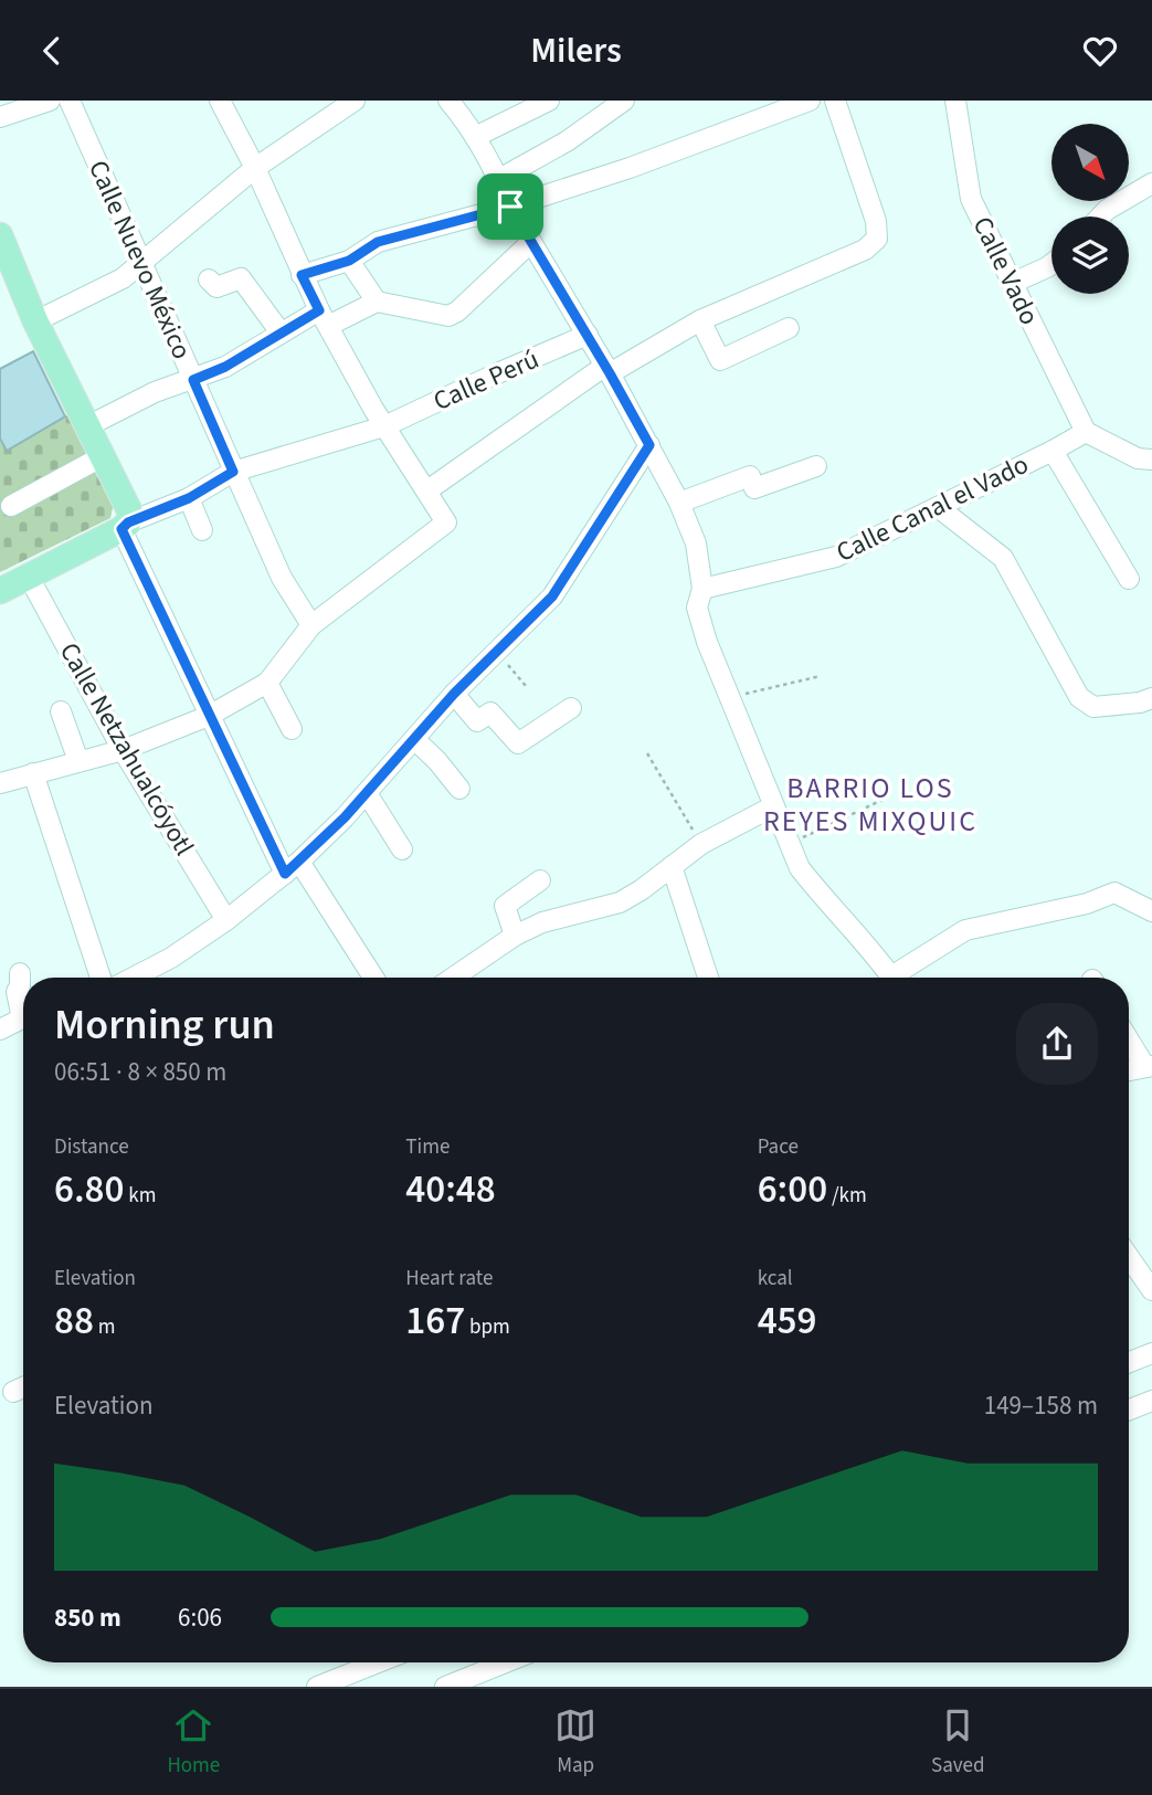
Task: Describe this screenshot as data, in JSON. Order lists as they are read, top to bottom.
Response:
{
  "streets": {
    "street": [
      "Calle Nuevo México",
      "Calle Vado",
      "Calle Perú",
      "Calle Canal el Vado",
      "Calle Netzahualcóyotl"
    ]
  },
  "crossings": [
    ["Calle Nuevo México", "Calle Perú"],
    ["Calle Vado", "Calle Canal el Vado"]
  ],
  "districts": ["BARRIO LOS REYES MIXQUIC"],
  "north": "bottom right",
  "page": {
    "header": "Milers",
    "heading": ["Morning run", "06:51 · 8 × 850 m"],
    "stats": [
      ["Distance", "6.80 km"],
      ["Time", "40:48"],
      ["Pace", "6:00 /km"],
      ["Elevation", "88 m"],
      ["Heart rate", "167 bpm"],
      ["kcal", "459"]
    ],
    "chart": ["Elevation", "149–158 m"],
    "list": [
      {
        "name": "850 m",
        "note": "6:06"
      }
    ],
    "tabs": ["Home", "Map", "Saved"]
  }
}
